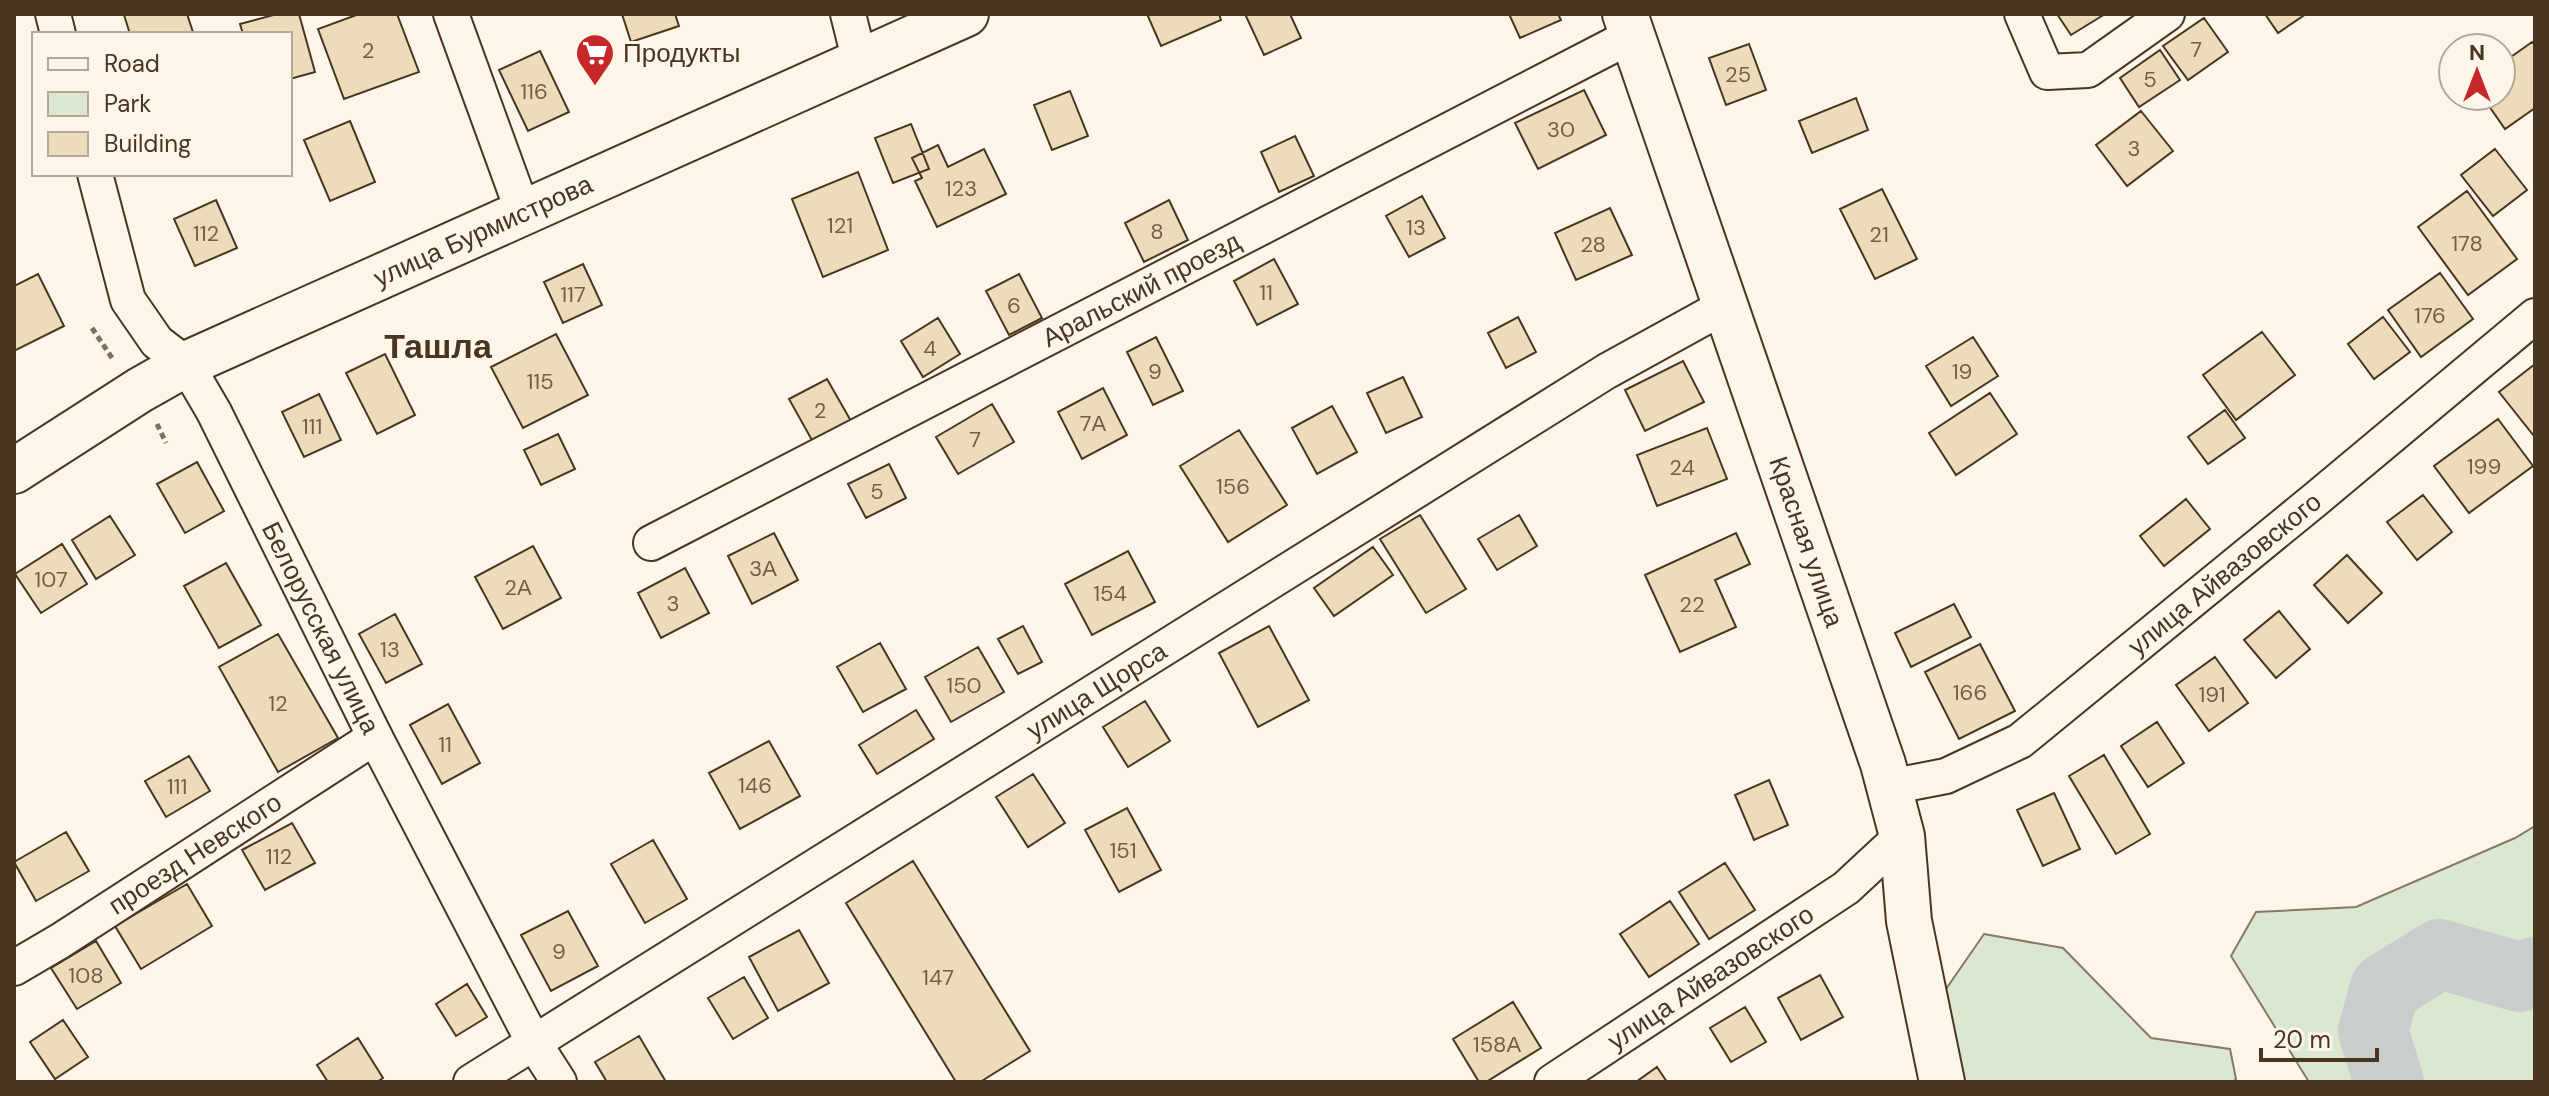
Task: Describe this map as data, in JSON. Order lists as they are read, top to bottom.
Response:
{
  "streets": {
    "street": [
      "улица Бурмистрова",
      "Аральский проезд",
      "Красная улица",
      "улица Айвазовского",
      "Белорусская улица",
      "улица Щорса",
      "проезд Невского"
    ]
  },
  "crossings": [
    ["улица Бурмистрова", "Белорусская улица"],
    ["Аральский проезд", "Красная улица"],
    ["Красная улица", "улица Айвазовского"],
    ["Красная улица", "улица Щорса"],
    ["Белорусская улица", "улица Щорса"],
    ["Белорусская улица", "проезд Невского"]
  ],
  "districts": ["Ташла"],
  "places": {
    "supermarket": ["Продукты"]
  },
  "house_numbers": [
    "7",
    "2",
    "25",
    "5",
    "116",
    "30",
    "3",
    "123",
    "121",
    "13",
    "8",
    "112",
    "21",
    "178",
    "28",
    "11",
    "117",
    "6",
    "176",
    "4",
    "9",
    "19",
    "115",
    "2",
    "7А",
    "111",
    "7",
    "199",
    "24",
    "156",
    "5",
    "3А",
    "107",
    "2А",
    "154",
    "3",
    "22",
    "13",
    "150",
    "166",
    "191",
    "12",
    "11",
    "146",
    "111",
    "151",
    "112",
    "9",
    "108",
    "147",
    "158А"
  ],
  "legend": ["Road", "Park", "Building"],
  "scale_bar": "20 m",
  "north": "top"
}
